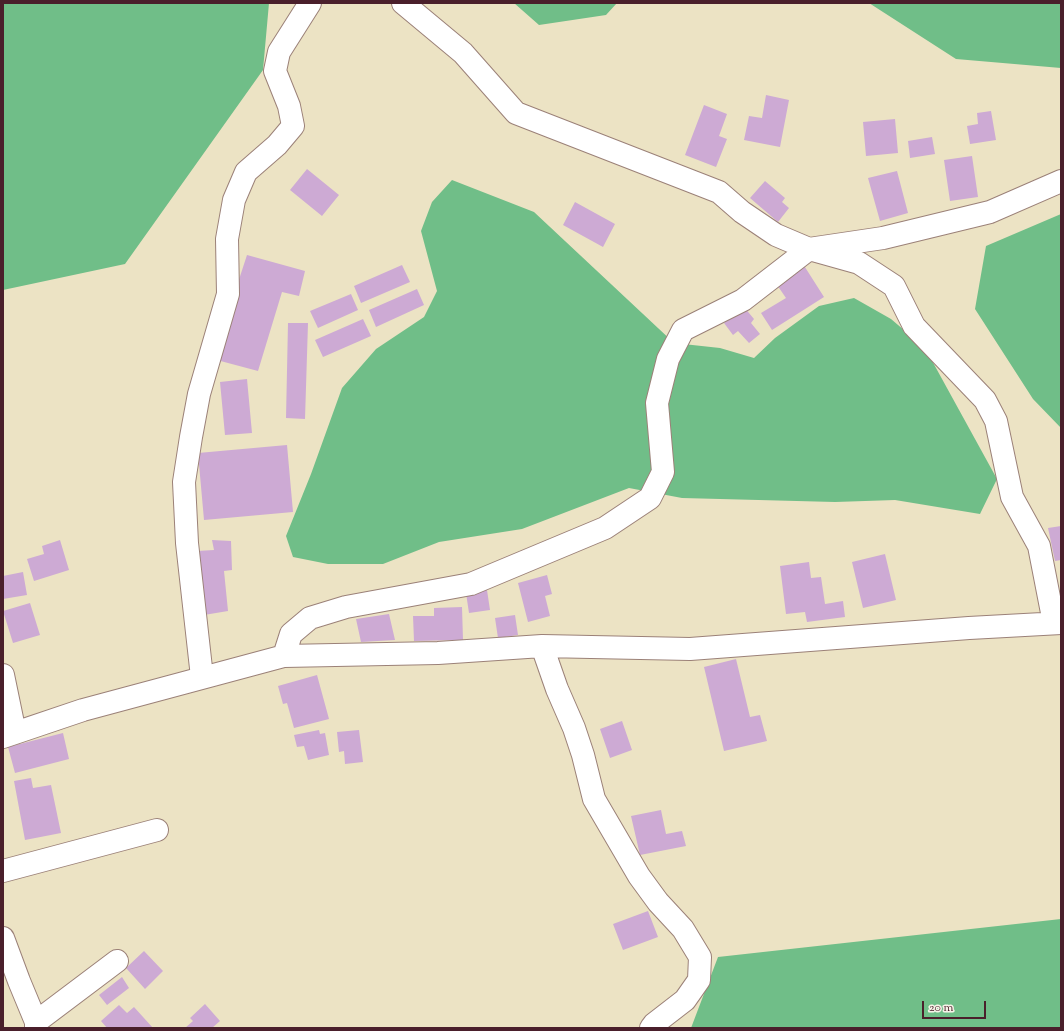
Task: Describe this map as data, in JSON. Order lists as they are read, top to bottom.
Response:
{
  "scale_bar": "20 m"
}
